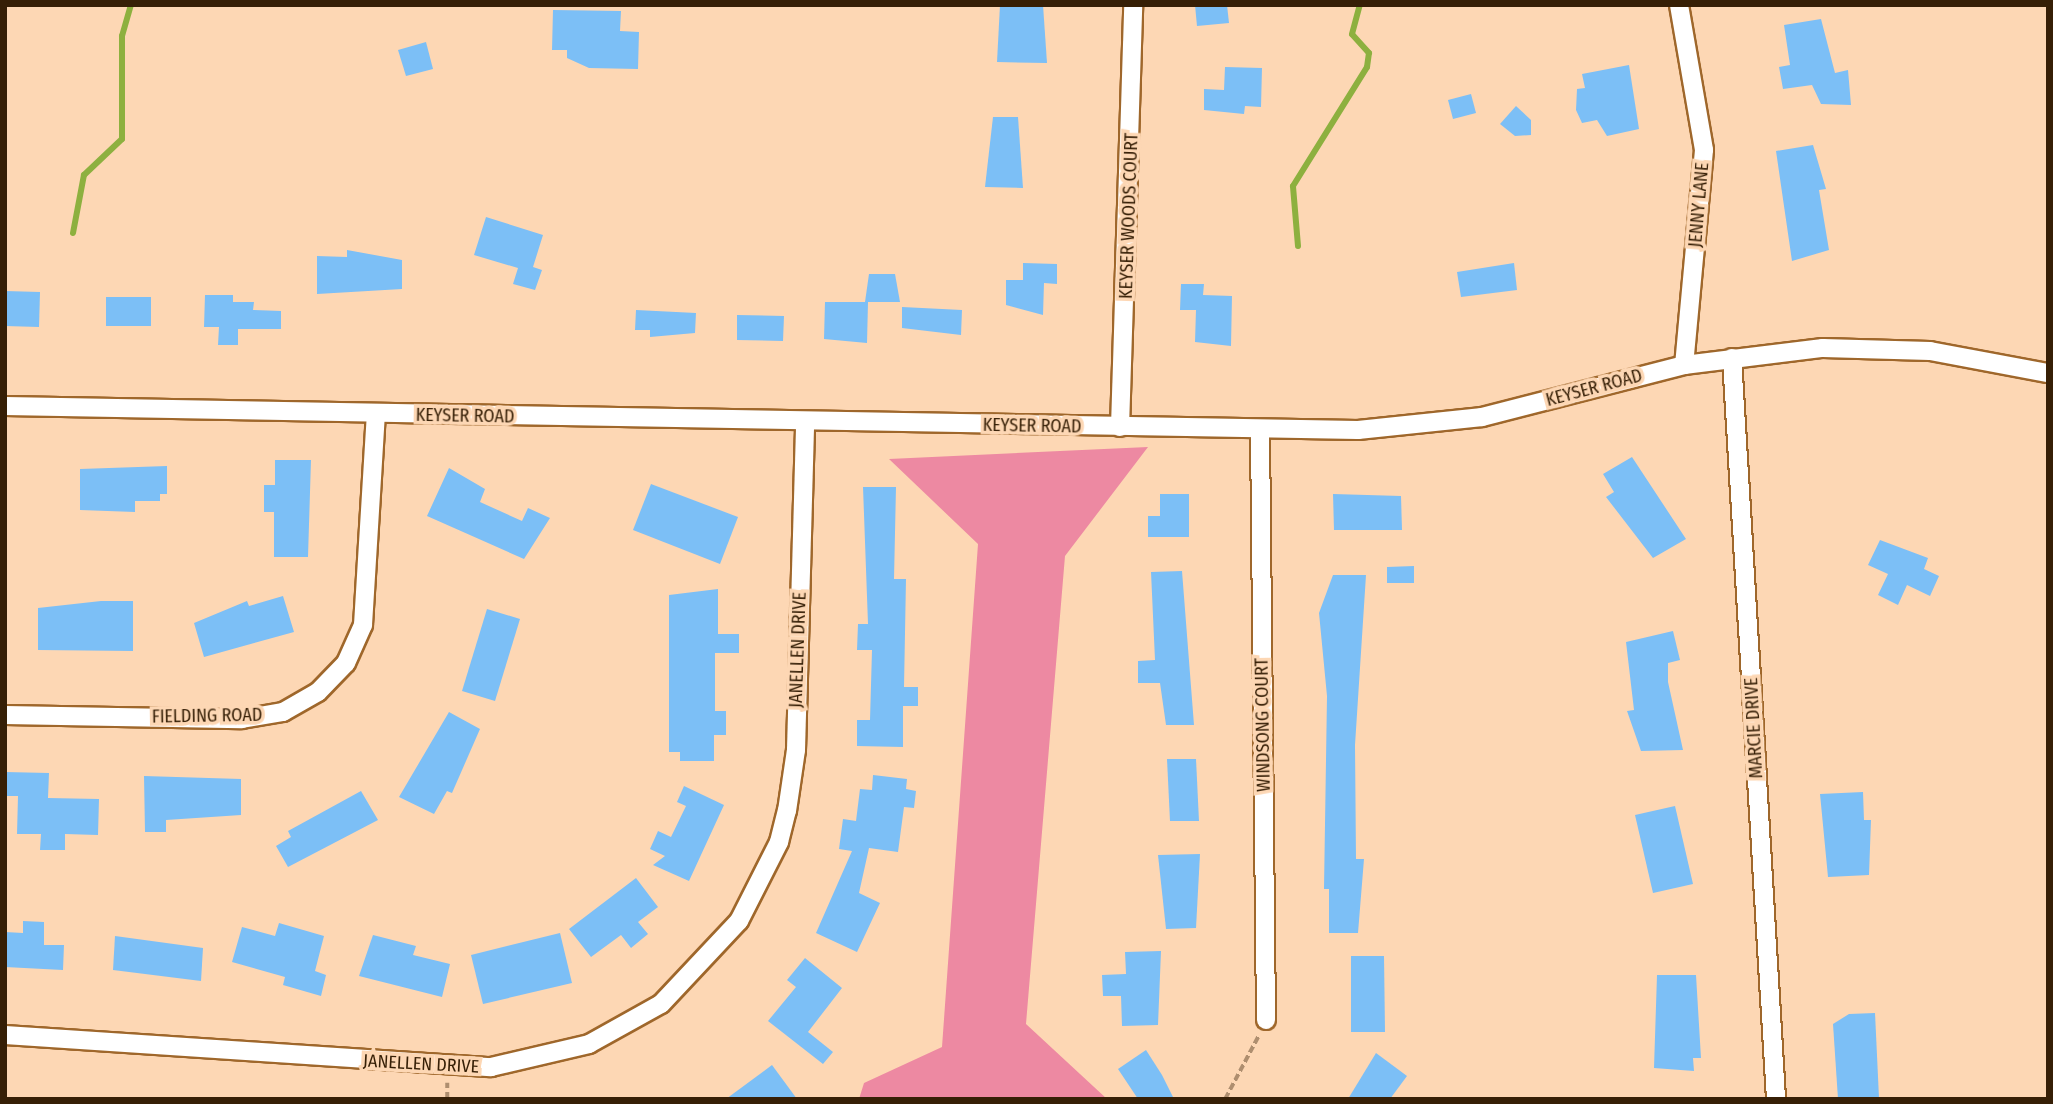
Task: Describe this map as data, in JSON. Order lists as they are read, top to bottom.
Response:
{
  "streets": {
    "street": [
      "JENNY LANE",
      "KEYSER WOODS COURT",
      "KEYSER ROAD",
      "JANELLEN DRIVE",
      "FIELDING ROAD",
      "WINDSONG COURT",
      "MARCIE DRIVE"
    ]
  },
  "crossings": [
    ["JENNY LANE", "KEYSER ROAD"],
    ["KEYSER WOODS COURT", "KEYSER ROAD"],
    ["KEYSER ROAD", "JANELLEN DRIVE"],
    ["KEYSER ROAD", "FIELDING ROAD"],
    ["KEYSER ROAD", "WINDSONG COURT"],
    ["KEYSER ROAD", "MARCIE DRIVE"]
  ]
}
